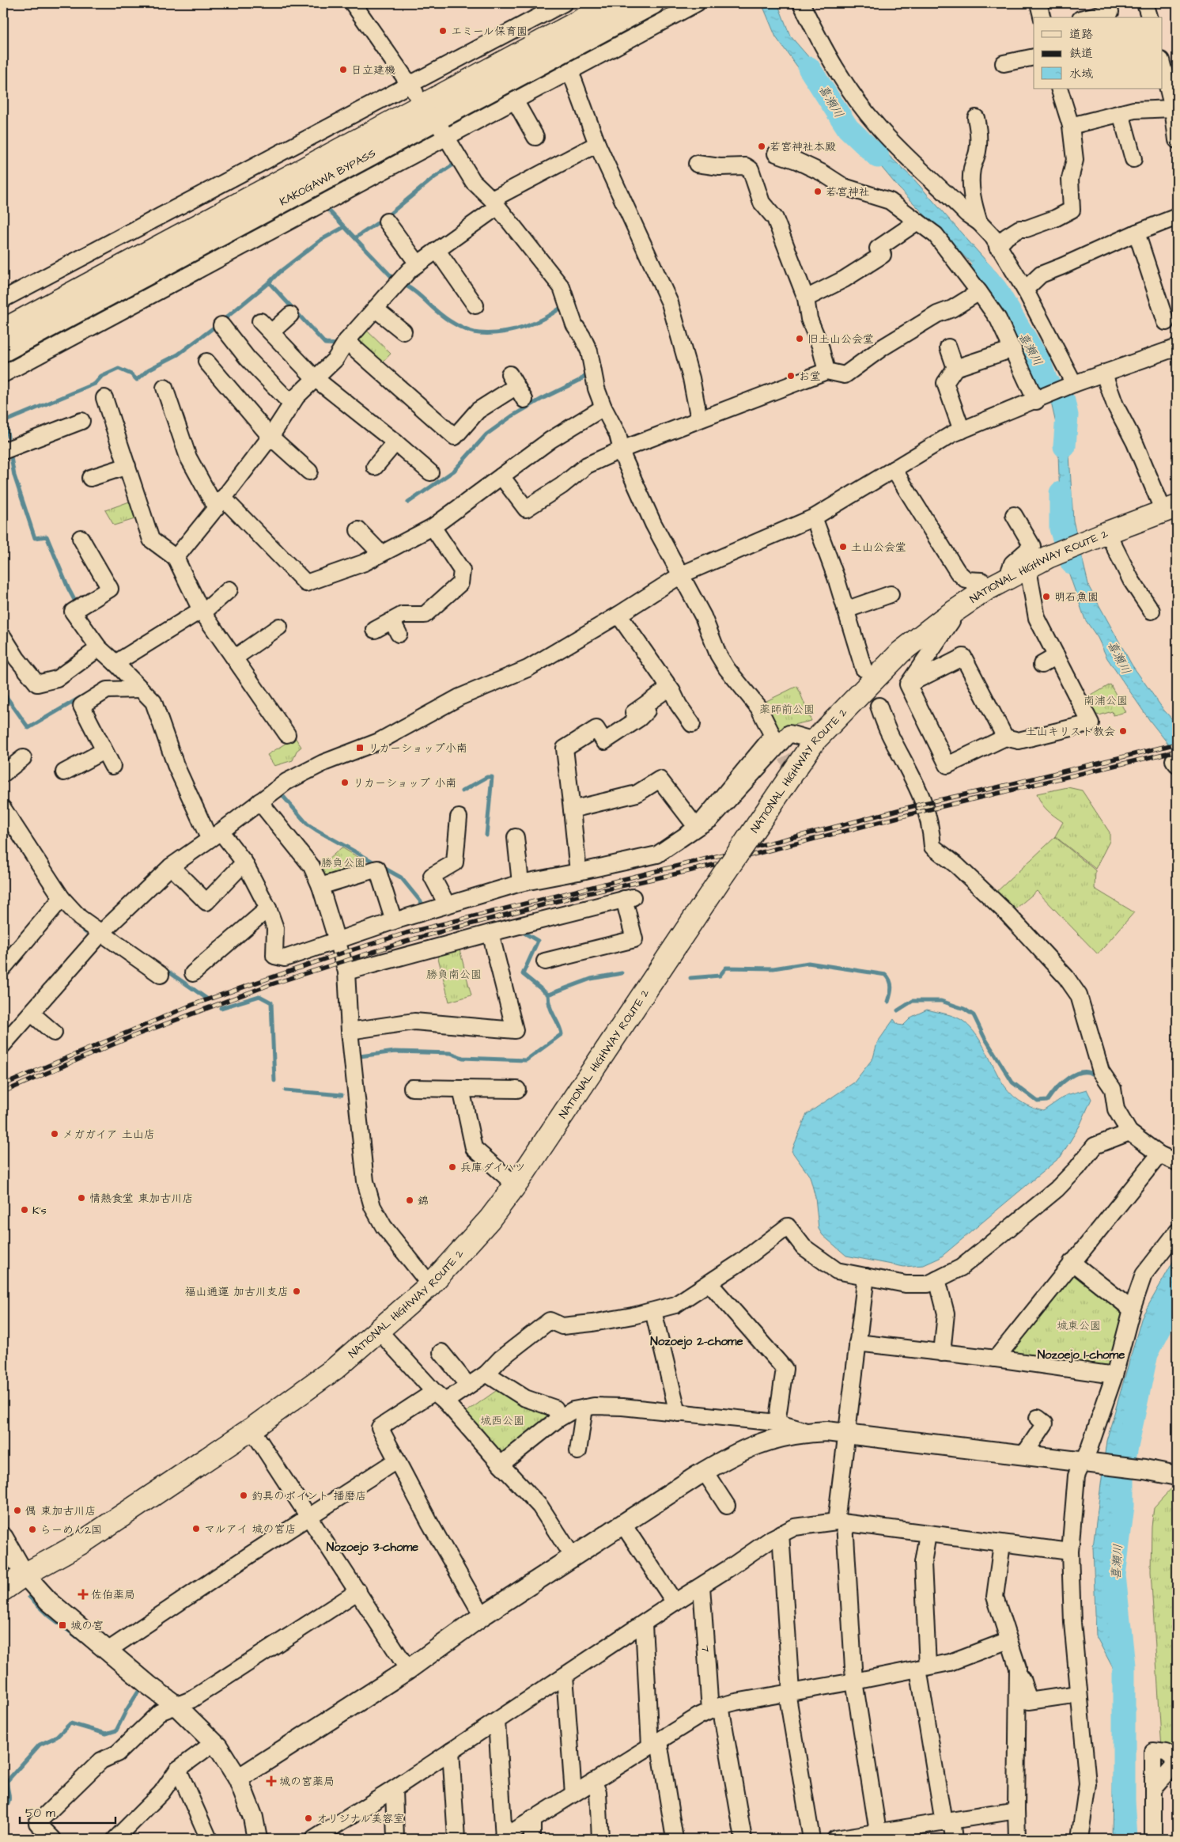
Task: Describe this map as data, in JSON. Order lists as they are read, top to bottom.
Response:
{
  "streets": {
    "highway": ["KAKOGAWA BYPASS", "NATIONAL HIGHWAY ROUTE 2"],
    "street": ["7"]
  },
  "districts": ["Nozoejo 2-chome", "Nozoejo 1-chome", "Nozoejo 3-chome"],
  "water": ["喜瀬川"],
  "parks": [
    "南浦公園",
    "薬師前公園",
    "勝負公園",
    "勝負南公園",
    "城東公園",
    "城西公園"
  ],
  "places": {
    "other": [
      "エミール保育園",
      "日立建機",
      "若宮神社本殿",
      "若宮神社",
      "旧土山公会堂",
      "お堂",
      "土山公会堂",
      "明石魚園",
      "土山キリスト教会",
      "リカーショップ 小南",
      "メガガイア 土山店",
      "兵庫ダイハツ",
      "情熱食堂 東加古川店",
      "錦",
      "K's",
      "福山通運 加古川支店",
      "釣具のポイント 播磨店",
      "偶 東加古川店",
      "マルアイ 城の宮店",
      "らーめん2国",
      "オリジナル美容室"
    ],
    "transit": ["リカーショップ小南", "城の宮"],
    "health": ["佐伯薬局", "城の宮薬局"]
  },
  "legend": ["道路", "鉄道", "水域"],
  "scale_bar": "50 m"
}
